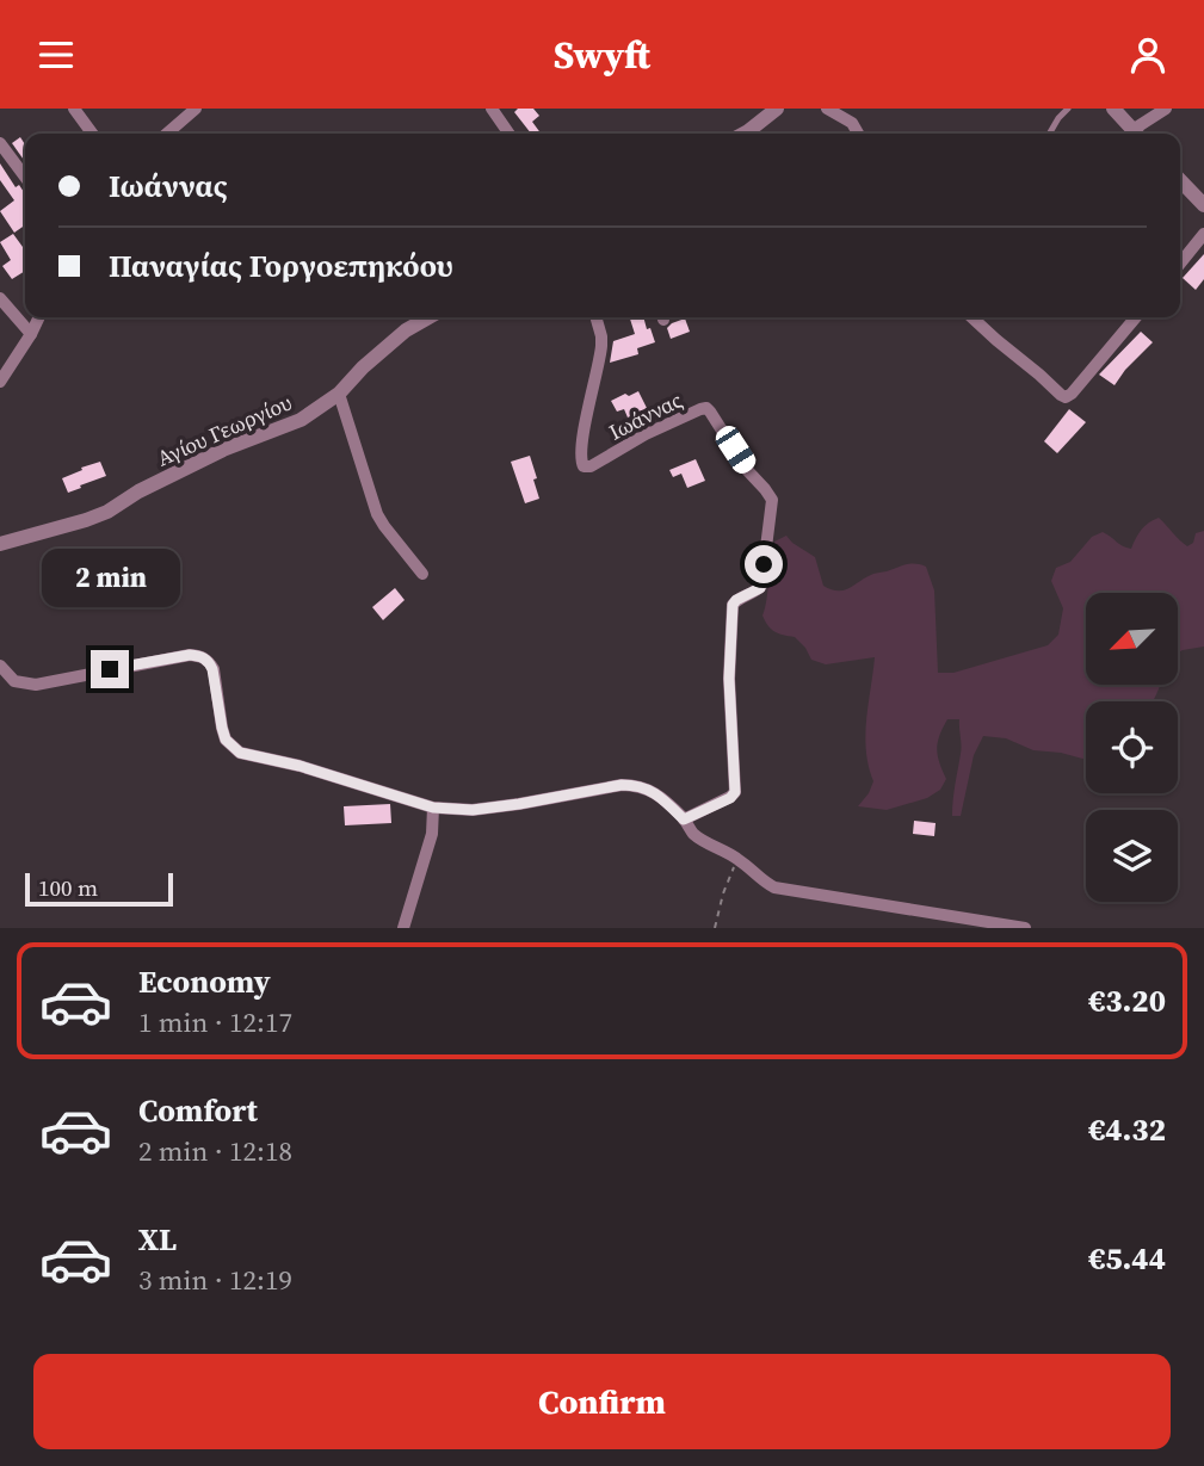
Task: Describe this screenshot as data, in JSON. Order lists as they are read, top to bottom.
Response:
{
  "streets": {
    "street": ["Ιωάννας", "Αγίου Γεωργίου"]
  },
  "scale_bar": "100 m",
  "north": "bottom left",
  "page": {
    "header": "Swyft",
    "banner": ["Ιωάννας", "Παναγίας Γοργοεπηκόου"],
    "bubble": "2 min",
    "scale": "100 m",
    "list": [
      {
        "name": "Economy",
        "note": "1 min · 12:17",
        "value": "€3.20"
      },
      {
        "name": "Comfort",
        "note": "2 min · 12:18",
        "value": "€4.32"
      },
      {
        "name": "XL",
        "note": "3 min · 12:19",
        "value": "€5.44"
      }
    ],
    "buttons": "Confirm"
  }
}
